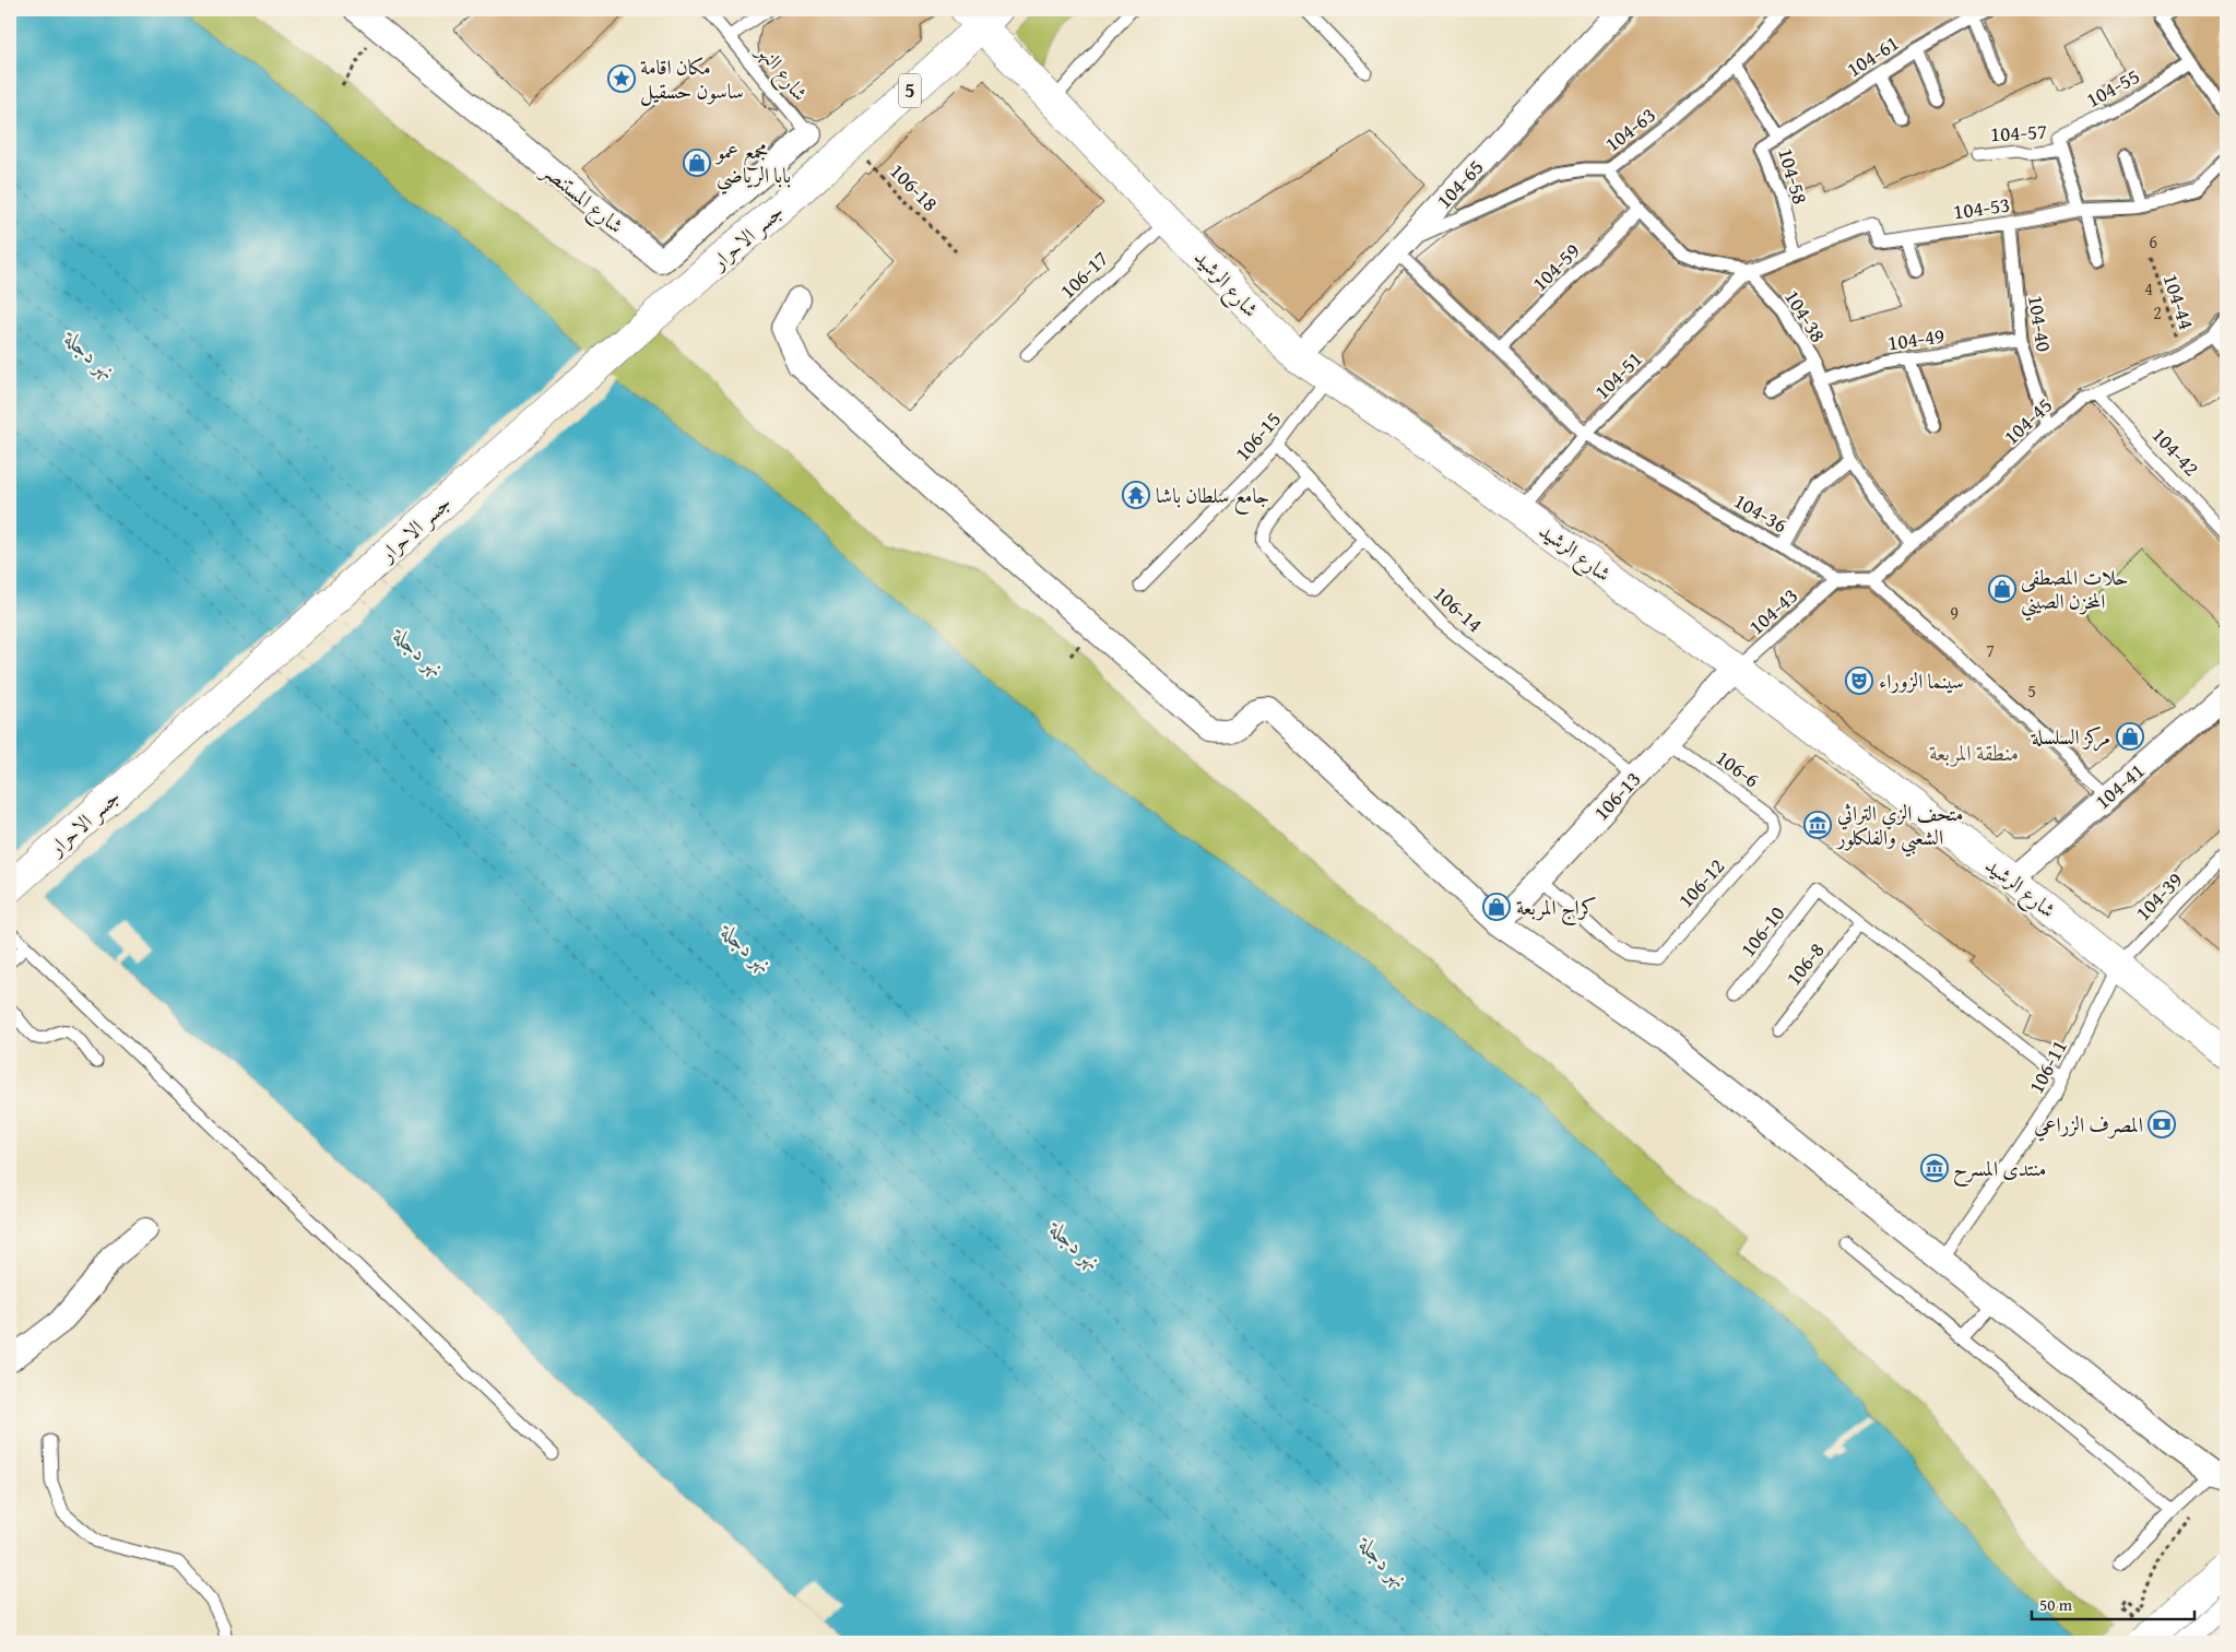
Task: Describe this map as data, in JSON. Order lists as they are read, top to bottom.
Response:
{
  "streets": {
    "main road": ["5", "جسر الاحرار", "شارع الرشيد"],
    "street": [
      "104-65",
      "شارع المستنصر",
      "104-41",
      "106-13"
    ],
    "lane": [
      "104-61",
      "شارع النهر",
      "104-55",
      "104-63",
      "104-57",
      "104-58",
      "104-53",
      "104-59",
      "106-17",
      "104-38",
      "104-40",
      "104-49",
      "104-51",
      "104-45",
      "106-15",
      "104-42",
      "104-36",
      "106-14",
      "104-43",
      "106-6",
      "106-12",
      "104-39",
      "106-10",
      "106-8",
      "106-11"
    ],
    "path": ["106-18", "104-44"]
  },
  "crossings": [
    ["104-61", "104-58"],
    ["شارع النهر", "شارع المستنصر"],
    ["104-55", "104-57"],
    ["5", "106-18"],
    ["5", "جسر الاحرار"],
    ["5", "شارع الرشيد"],
    ["104-63", "104-58"],
    ["104-63", "104-65"],
    ["104-63", "104-36"],
    ["104-58", "104-53"],
    ["104-65", "شارع الرشيد"],
    ["104-65", "104-36"],
    ["106-18", "جسر الاحرار"],
    ["104-53", "104-38"],
    ["104-53", "104-40"],
    ["104-53", "104-51"],
    ["104-59", "104-36"],
    ["106-17", "شارع الرشيد"],
    ["شارع الرشيد", "104-51"],
    ["شارع الرشيد", "106-15"],
    ["شارع الرشيد", "104-43"],
    ["شارع الرشيد", "104-41"],
    ["شارع الرشيد", "106-13"],
    ["شارع الرشيد", "104-39"],
    ["شارع الرشيد", "106-11"],
    ["104-44", "104-45"],
    ["104-38", "104-49"],
    ["104-38", "104-51"],
    ["104-38", "104-45"],
    ["104-40", "104-49"],
    ["104-40", "104-45"],
    ["104-51", "104-36"],
    ["104-45", "104-42"],
    ["106-15", "106-14"],
    ["104-36", "104-43"],
    ["106-14", "106-13"],
    ["104-43", "106-13"],
    ["106-6", "106-13"],
    ["106-6", "106-12"],
    ["106-13", "106-12"],
    ["104-39", "106-11"],
    ["106-10", "106-8"]
  ],
  "districts": ["منطقة المربعة"],
  "water": ["نهر دجلة"],
  "places": {
    "place": ["مكان اقامة ساسون حسقيل"],
    "shop": [
      "مجمع عمو بابا الرياضي",
      "حلات المصطفى المخزن الصيني",
      "مركز السلسلة",
      "كراج المربعة"
    ],
    "temple": ["جامع سلطان باشا"],
    "theatre": ["سينما الزوراء"],
    "museum": ["متحف الزي التراثي الشعبي والفلكلور", "منتدى المسرح"],
    "bank": ["المصرف الزراعي"]
  },
  "house_numbers": [
    "6",
    "4",
    "2",
    "9",
    "7",
    "5"
  ],
  "scale_bar": "50 m"
}
